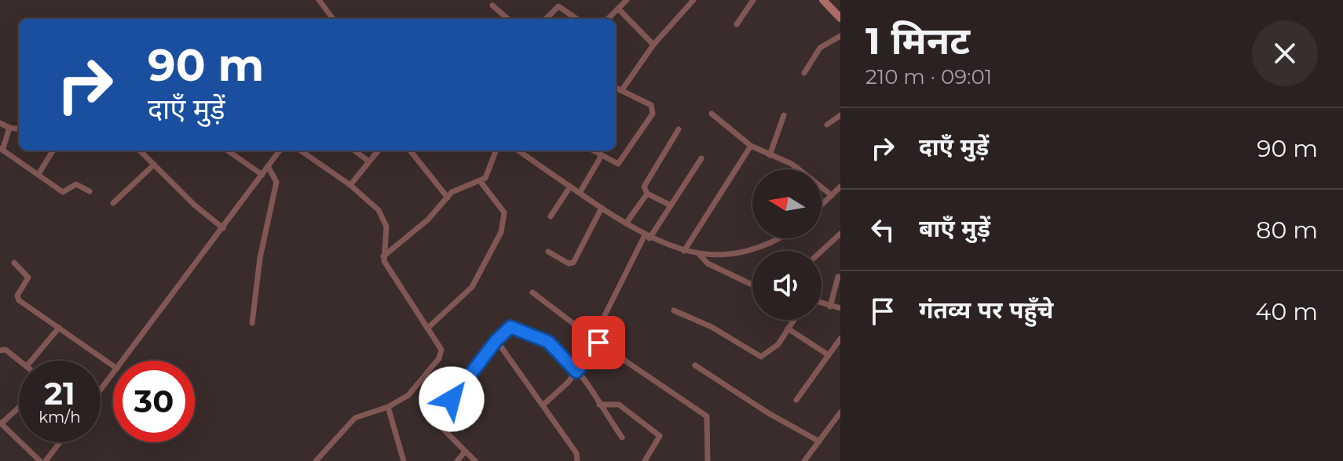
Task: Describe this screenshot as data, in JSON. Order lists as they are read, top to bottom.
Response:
{
  "north": "left",
  "page": {
    "heading": ["1 मिनट", "210 m · 09:01"],
    "turn": ["90 m", "दाएँ मुड़ें"],
    "list": [
      {
        "name": "दाएँ मुड़ें",
        "value": "90 m"
      },
      {
        "name": "बाएँ मुड़ें",
        "value": "80 m"
      },
      {
        "name": "गंतव्य पर पहुँचे",
        "value": "40 m"
      }
    ],
    "speed": "21 km/h",
    "limit": "30"
  }
}
